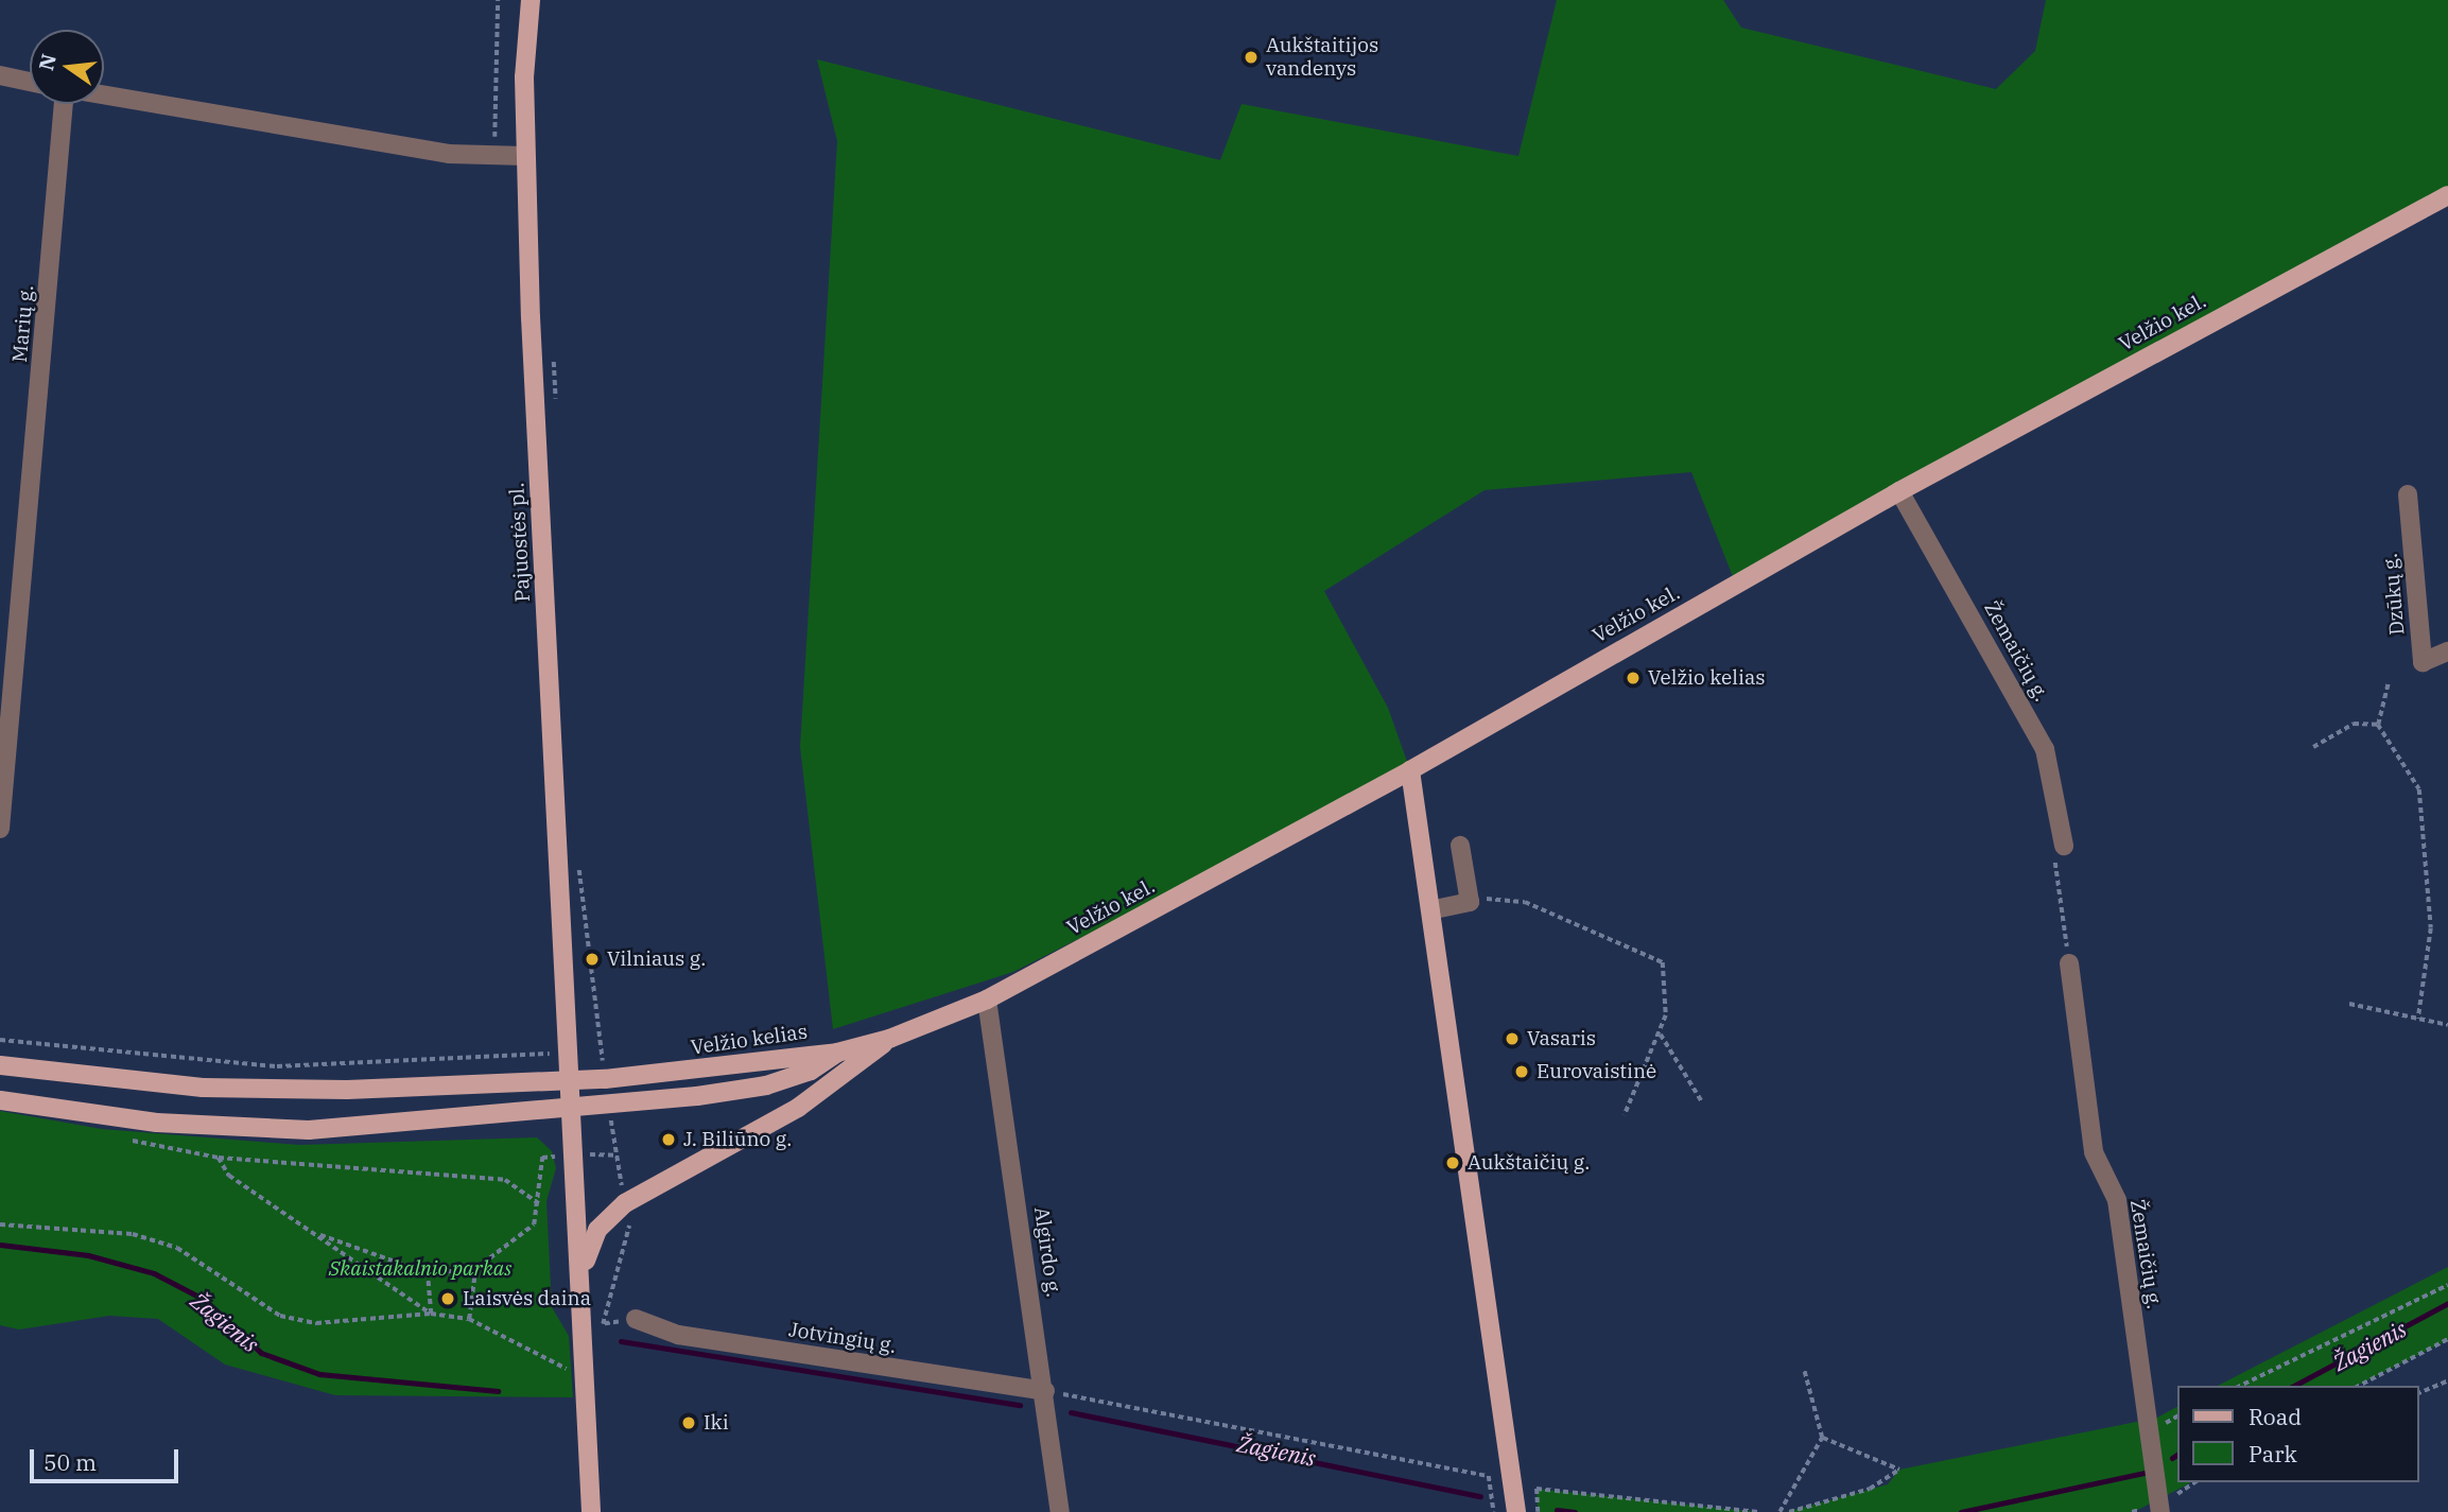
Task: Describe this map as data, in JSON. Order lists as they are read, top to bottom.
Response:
{
  "streets": {
    "main road": ["Velžio kel.", "Pajuostės pl.", "Velžio kelias"],
    "street": [
      "Marių g.",
      "Dzūkų g.",
      "Žemaičių g.",
      "Algirdo g.",
      "Jotvingių g."
    ]
  },
  "crossings": [
    ["Velžio kel.", "Žemaičių g."],
    ["Velžio kel.", "Velžio kelias"],
    ["Velžio kel.", "Algirdo g."],
    ["Pajuostės pl.", "Velžio kelias"],
    ["Algirdo g.", "Jotvingių g."]
  ],
  "water": ["Žagienis"],
  "parks": ["Skaistakalnio parkas"],
  "places": [
    "Aukštaitijos vandenys",
    "Velžio kelias",
    "Vilniaus g.",
    "Vasaris",
    "Eurovaistinė",
    "J. Biliūno g.",
    "Aukštaičių g.",
    "Laisvės daina",
    "Iki"
  ],
  "legend": ["Road", "Park"],
  "scale_bar": "50 m",
  "north": "left"
}
